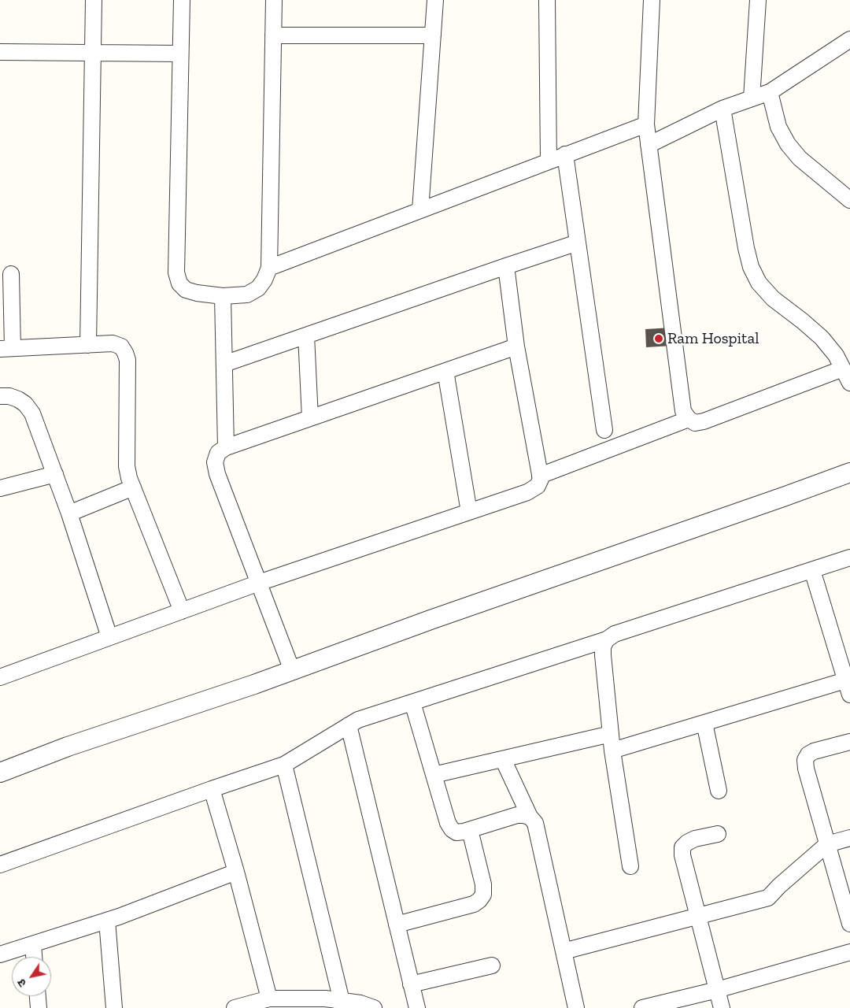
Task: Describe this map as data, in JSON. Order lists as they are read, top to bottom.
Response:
{
  "places": ["Ram Hospital"],
  "north": "bottom left"
}
